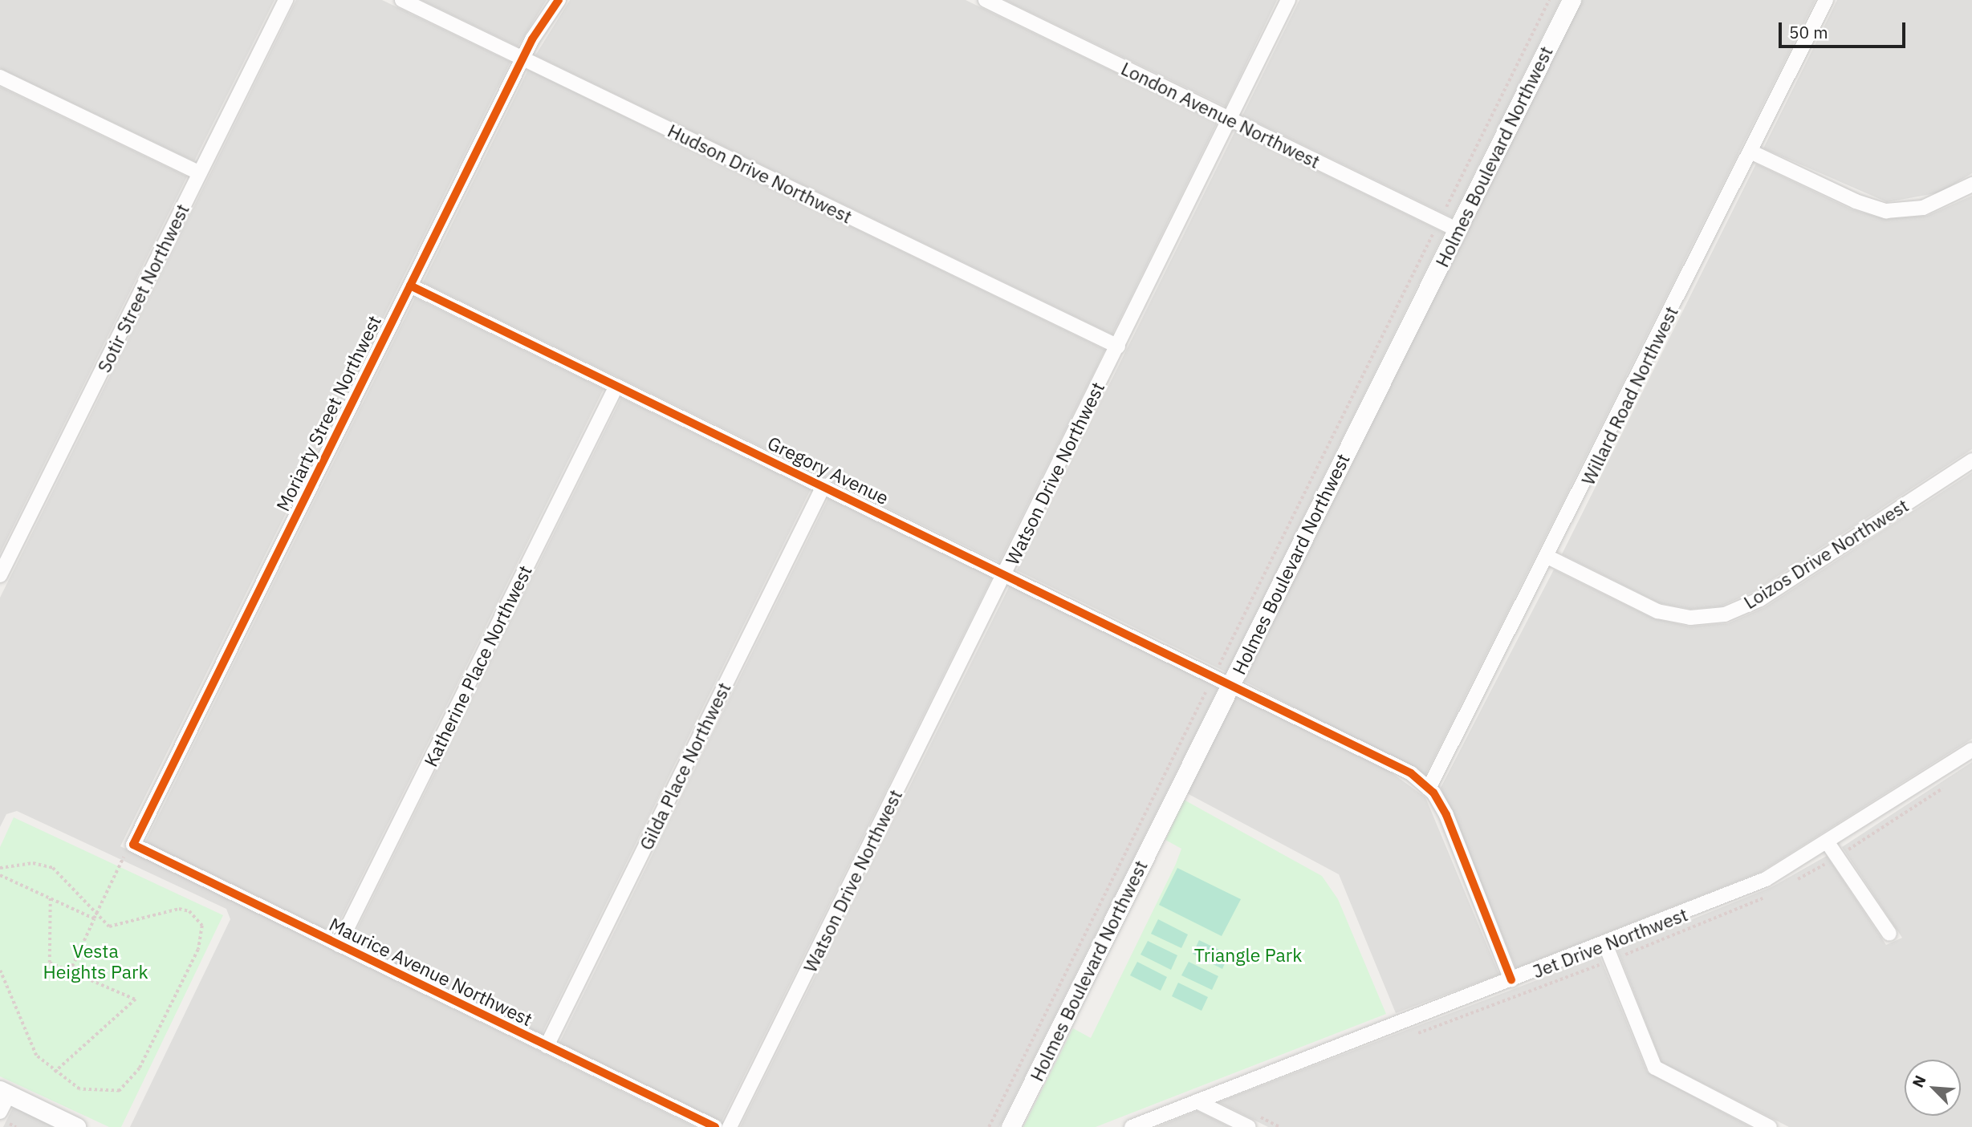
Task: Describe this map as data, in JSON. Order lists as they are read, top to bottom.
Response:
{
  "streets": {
    "street": [
      "London Avenue Northwest",
      "Holmes Boulevard Northwest",
      "Hudson Drive Northwest",
      "Sotir Street Northwest",
      "Willard Road Northwest",
      "Moriarty Street Northwest",
      "Gregory Avenue",
      "Watson Drive Northwest",
      "Loizos Drive Northwest",
      "Katherine Place Northwest",
      "Gilda Place Northwest",
      "Jet Drive Northwest",
      "Maurice Avenue Northwest"
    ]
  },
  "crossings": [
    ["London Avenue Northwest", "Holmes Boulevard Northwest"],
    ["London Avenue Northwest", "Watson Drive Northwest"],
    ["Holmes Boulevard Northwest", "Gregory Avenue"],
    ["Hudson Drive Northwest", "Moriarty Street Northwest"],
    ["Hudson Drive Northwest", "Watson Drive Northwest"],
    ["Willard Road Northwest", "Gregory Avenue"],
    ["Willard Road Northwest", "Loizos Drive Northwest"],
    ["Moriarty Street Northwest", "Gregory Avenue"],
    ["Moriarty Street Northwest", "Maurice Avenue Northwest"],
    ["Gregory Avenue", "Watson Drive Northwest"],
    ["Gregory Avenue", "Katherine Place Northwest"],
    ["Gregory Avenue", "Gilda Place Northwest"],
    ["Katherine Place Northwest", "Maurice Avenue Northwest"],
    ["Gilda Place Northwest", "Maurice Avenue Northwest"]
  ],
  "parks": ["Vesta Heights Park", "Triangle Park"],
  "scale_bar": "50 m",
  "north": "top left"
}
